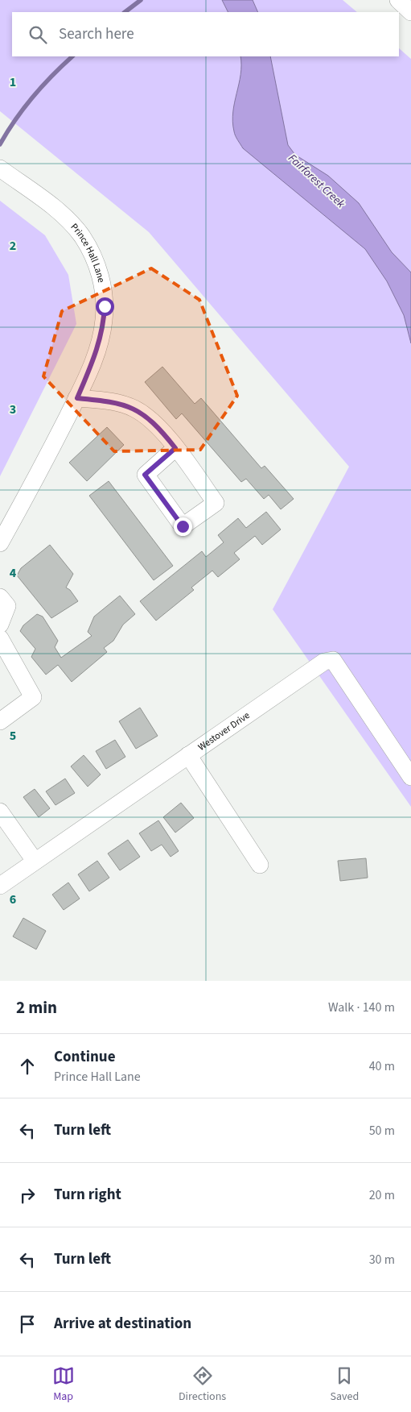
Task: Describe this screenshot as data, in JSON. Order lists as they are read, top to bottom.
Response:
{
  "streets": {
    "street": ["Prince Hall Lane", "Westover Drive"]
  },
  "water": ["Fairforest Creek"],
  "page": {
    "search": "Search here",
    "heading": ["2 min", "Walk · 140 m"],
    "list": [
      ["Continue", "Prince Hall Lane", "40 m"],
      ["Turn left", "50 m"],
      ["Turn right", "20 m"],
      ["Turn left", "30 m"],
      "Arrive at destination"
    ],
    "nav": ["Map", "Directions", "Saved"]
  },
  "grid": {
    "rows": [
      "1",
      "2",
      "3",
      "4",
      "5",
      "6"
    ]
  }
}
